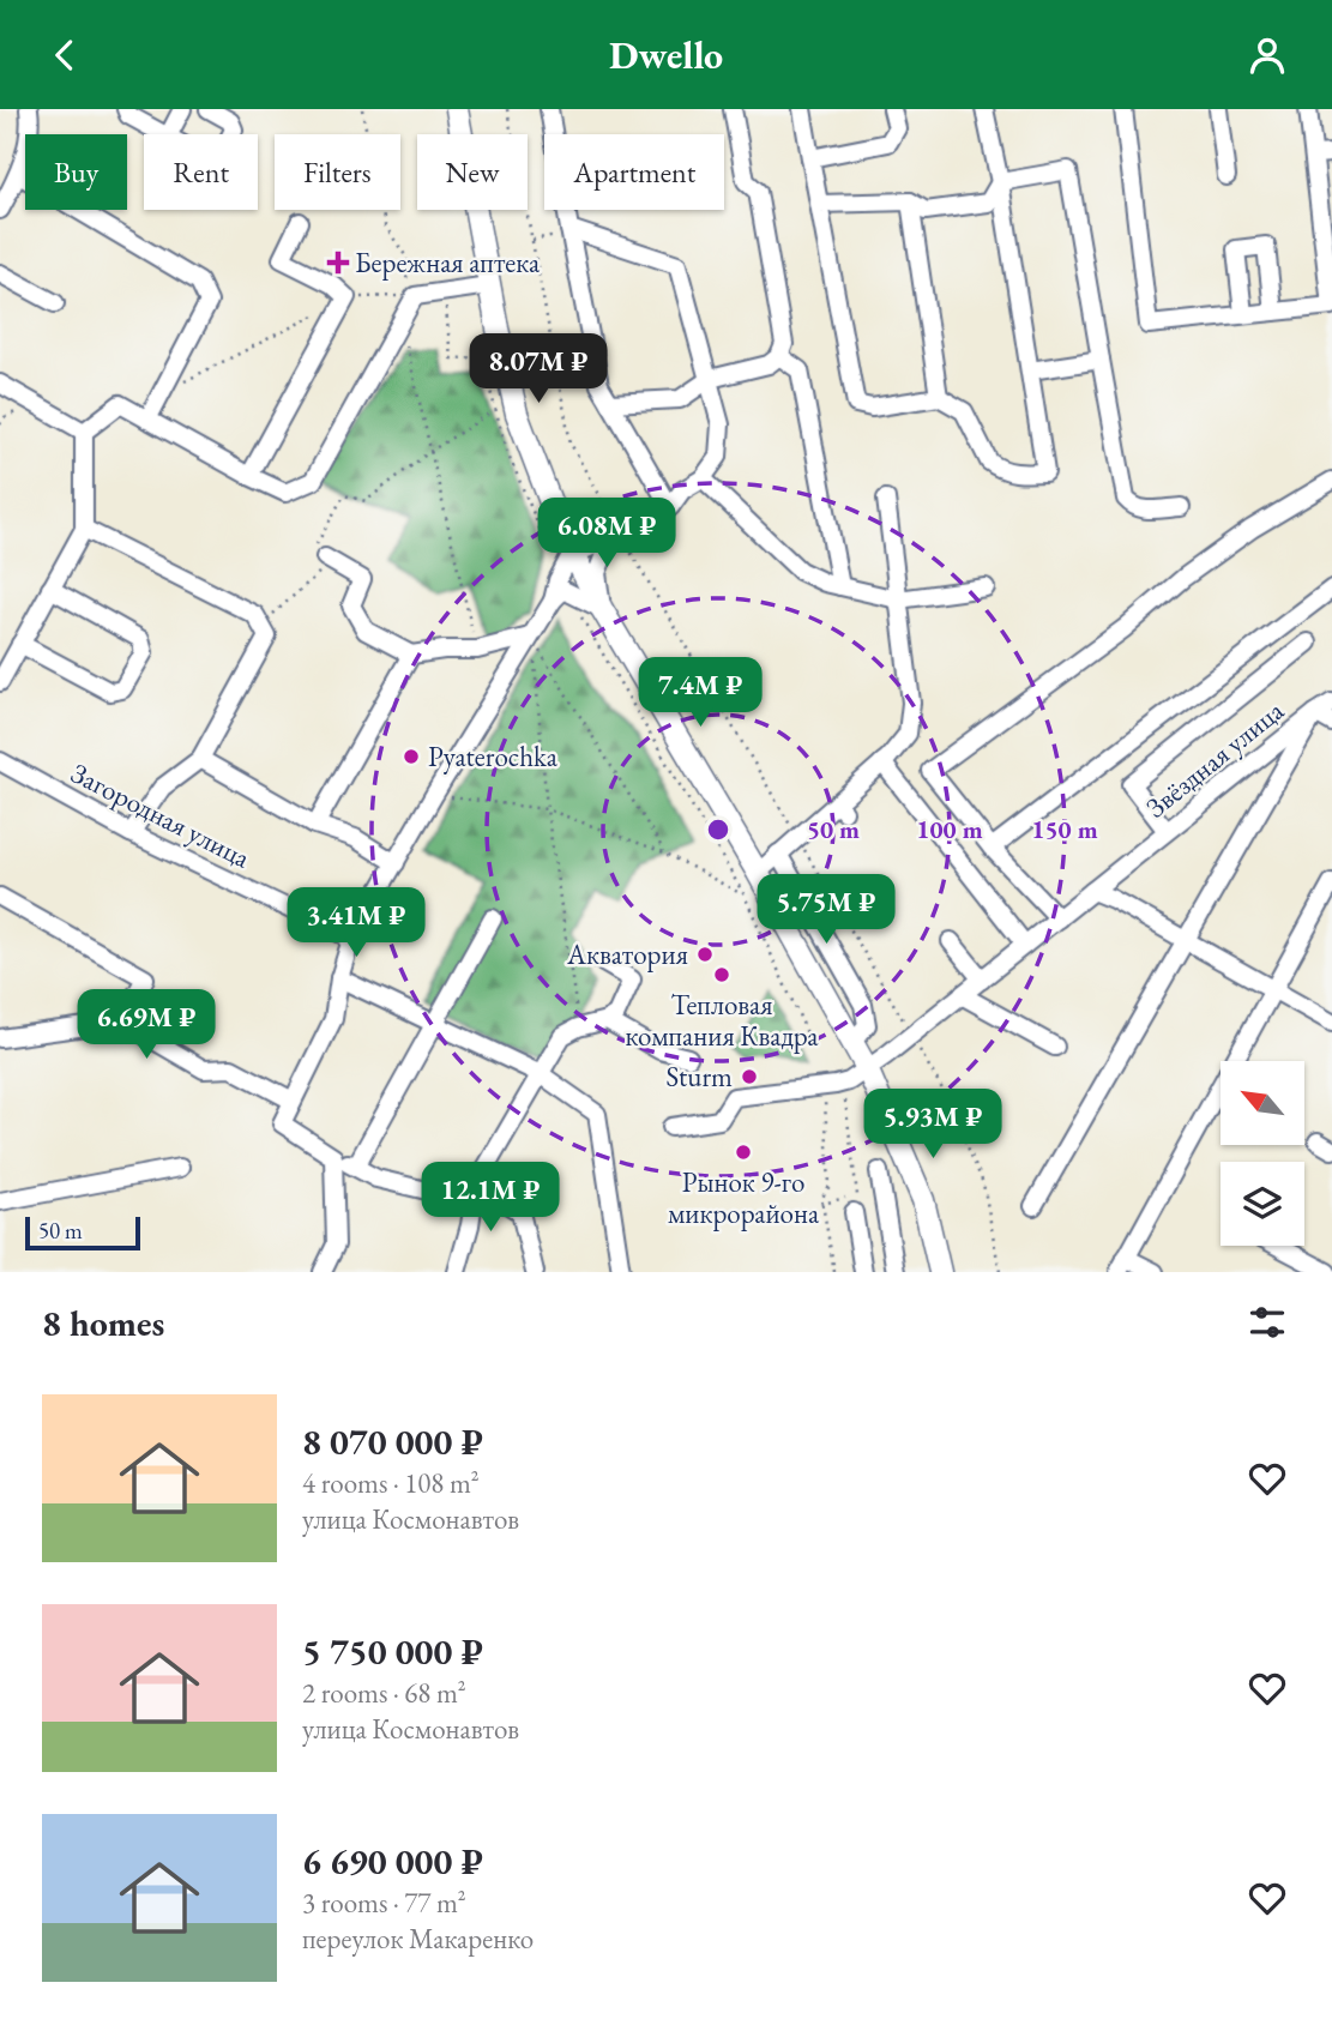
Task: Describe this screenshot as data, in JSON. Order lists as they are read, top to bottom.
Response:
{
  "streets": {
    "street": ["Звёздная улица", "Загородная улица"]
  },
  "places": {
    "health": ["Бережная аптека"],
    "other": [
      "Pyaterochka",
      "Акватория",
      "Тепловая компания Квадра",
      "Sturm",
      "Рынок 9-го микрорайона"
    ]
  },
  "scale_bar": "50 m",
  "north": "top left",
  "page": {
    "header": "Dwello",
    "chip": [
      "Buy",
      "Rent",
      "Filters",
      "New",
      "Apartment"
    ],
    "price": [
      "8.07M ₽",
      "6.08M ₽",
      "7.4M ₽",
      "5.75M ₽",
      "3.41M ₽",
      "6.69M ₽",
      "5.93M ₽",
      "12.1M ₽"
    ],
    "scale": "50 m",
    "heading": "8 homes",
    "list": [
      {
        "name": "8 070 000 ₽",
        "note": "4 rooms · 108 m² · улица Космонавтов"
      },
      {
        "name": "5 750 000 ₽",
        "note": "2 rooms · 68 m² · улица Космонавтов"
      },
      {
        "name": "6 690 000 ₽",
        "note": "3 rooms · 77 m² · переулок Макаренко"
      }
    ]
  },
  "rings": ["50 m", "100 m", "150 m"]
}
